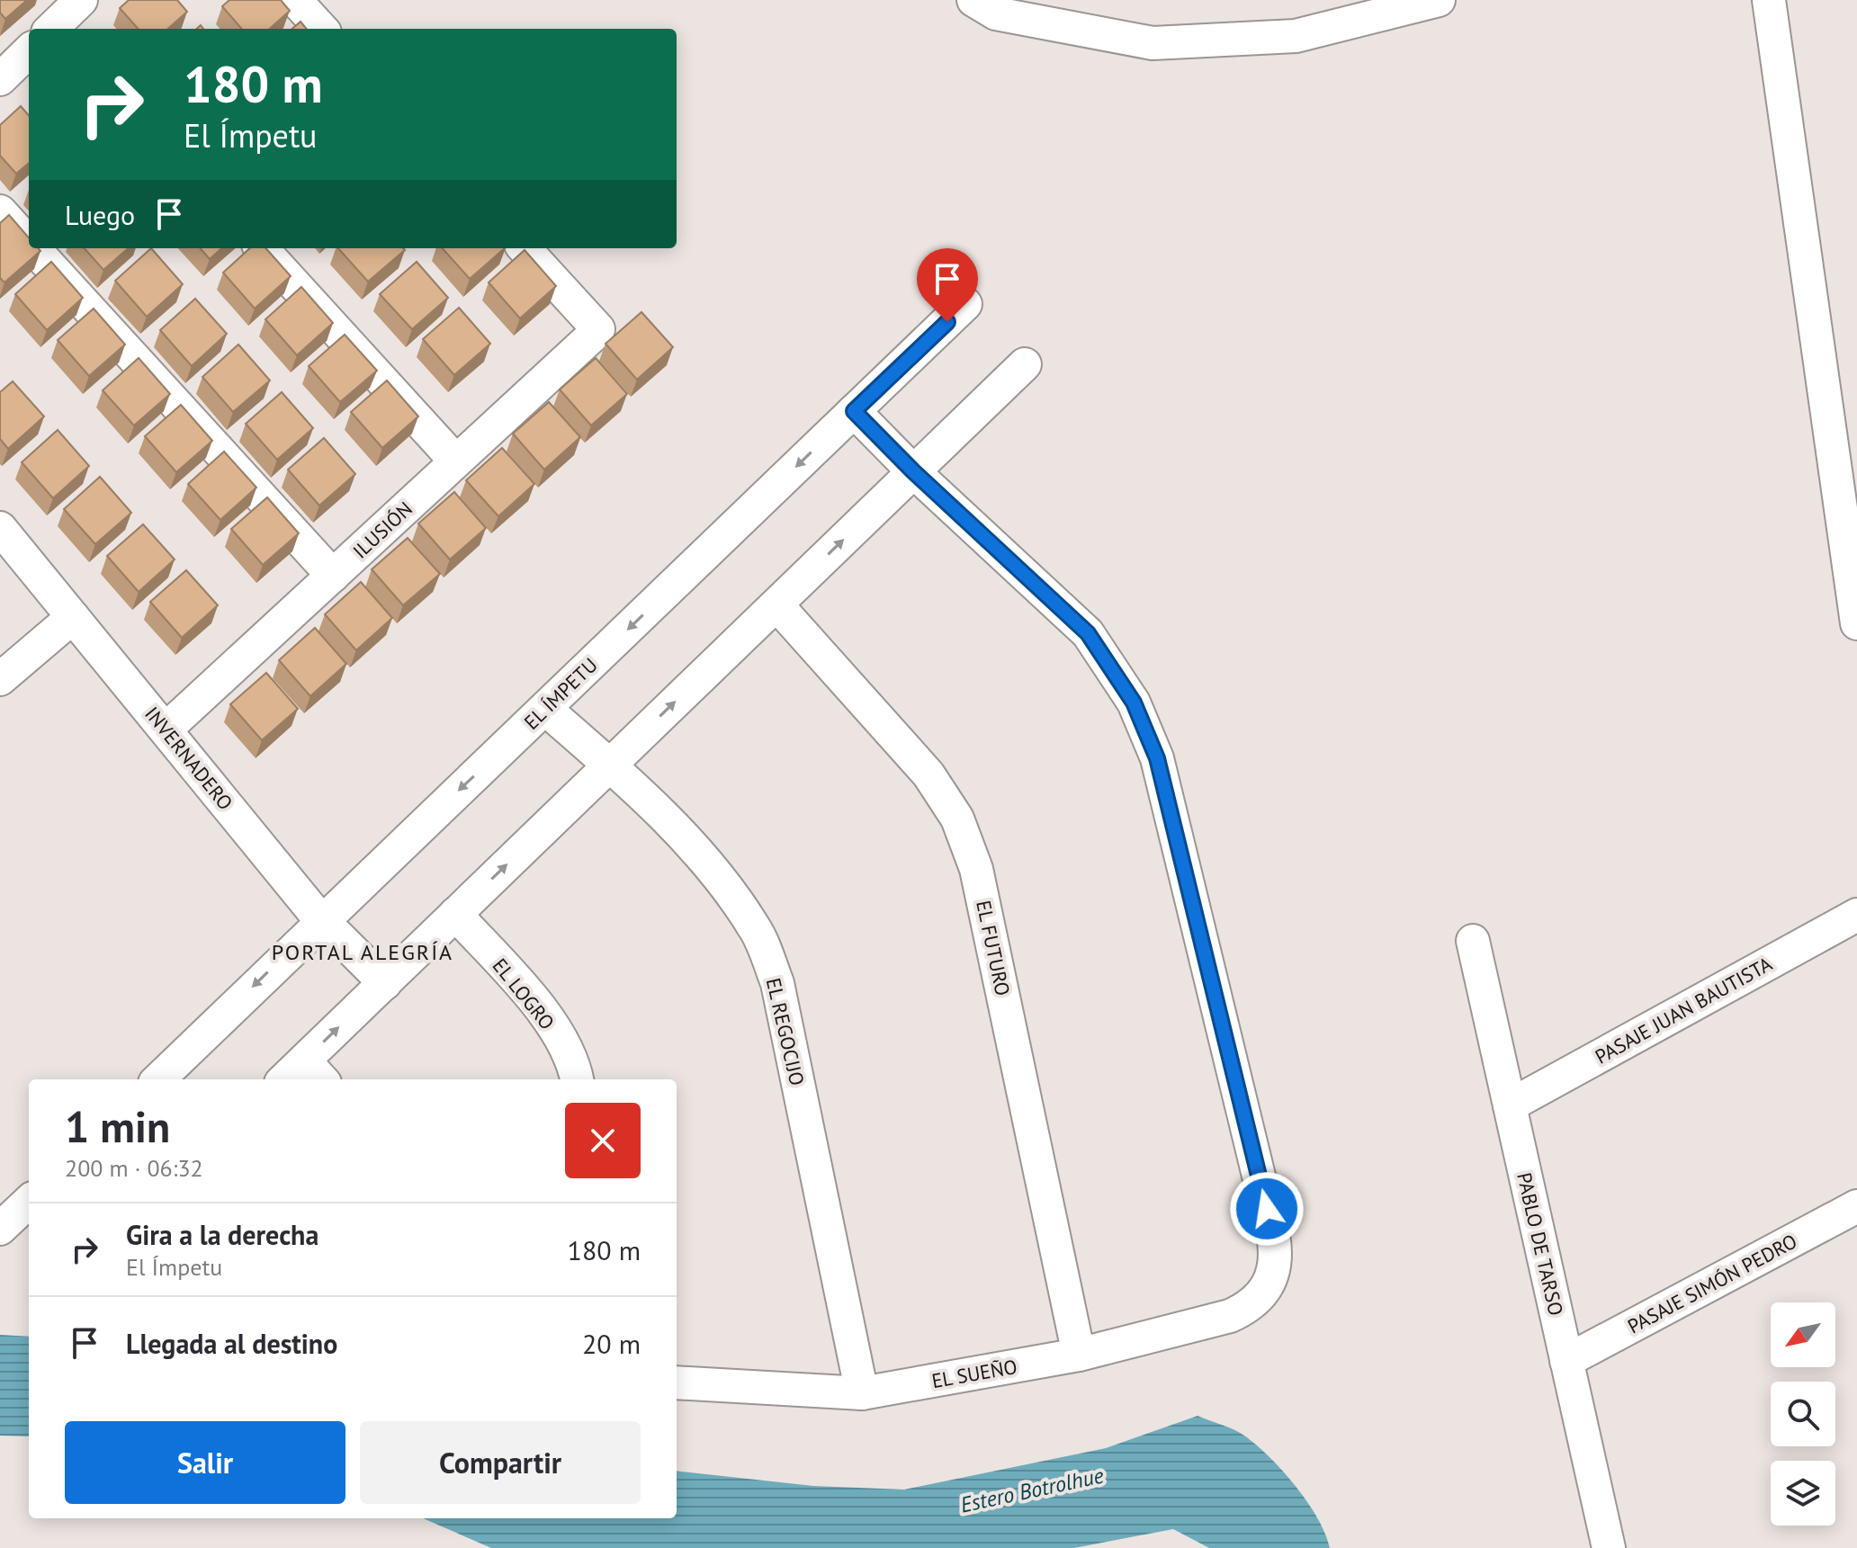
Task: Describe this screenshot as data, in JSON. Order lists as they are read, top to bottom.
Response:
{
  "streets": {
    "street": [
      "ILUSIÓN",
      "EL ÍMPETU",
      "INVERNADERO",
      "EL FUTURO",
      "EL LOGRO",
      "PASAJE JUAN BAUTISTA",
      "EL REGOCIJO",
      "PABLO DE TARSO",
      "PASAJE SIMÓN PEDRO",
      "EL SUEÑO"
    ]
  },
  "crossings": [
    ["ILUSIÓN", "INVERNADERO"],
    ["EL ÍMPETU", "INVERNADERO"],
    ["EL ÍMPETU", "EL REGOCIJO"],
    ["EL FUTURO", "EL SUEÑO"],
    ["PASAJE JUAN BAUTISTA", "PABLO DE TARSO"],
    ["EL REGOCIJO", "EL SUEÑO"],
    ["PABLO DE TARSO", "PASAJE SIMÓN PEDRO"]
  ],
  "districts": ["PORTAL ALEGRÍA"],
  "water": ["Estero Botrolhue"],
  "north": "bottom left",
  "page": {
    "turn": ["180 m", "El Ímpetu"],
    "then": "Luego",
    "heading": ["1 min", "200 m · 06:32"],
    "list": [
      {
        "name": "Gira a la derecha",
        "note": "El Ímpetu",
        "value": "180 m"
      },
      {
        "name": "Llegada al destino",
        "value": "20 m"
      }
    ],
    "buttons": ["Salir", "Compartir"]
  }
}
